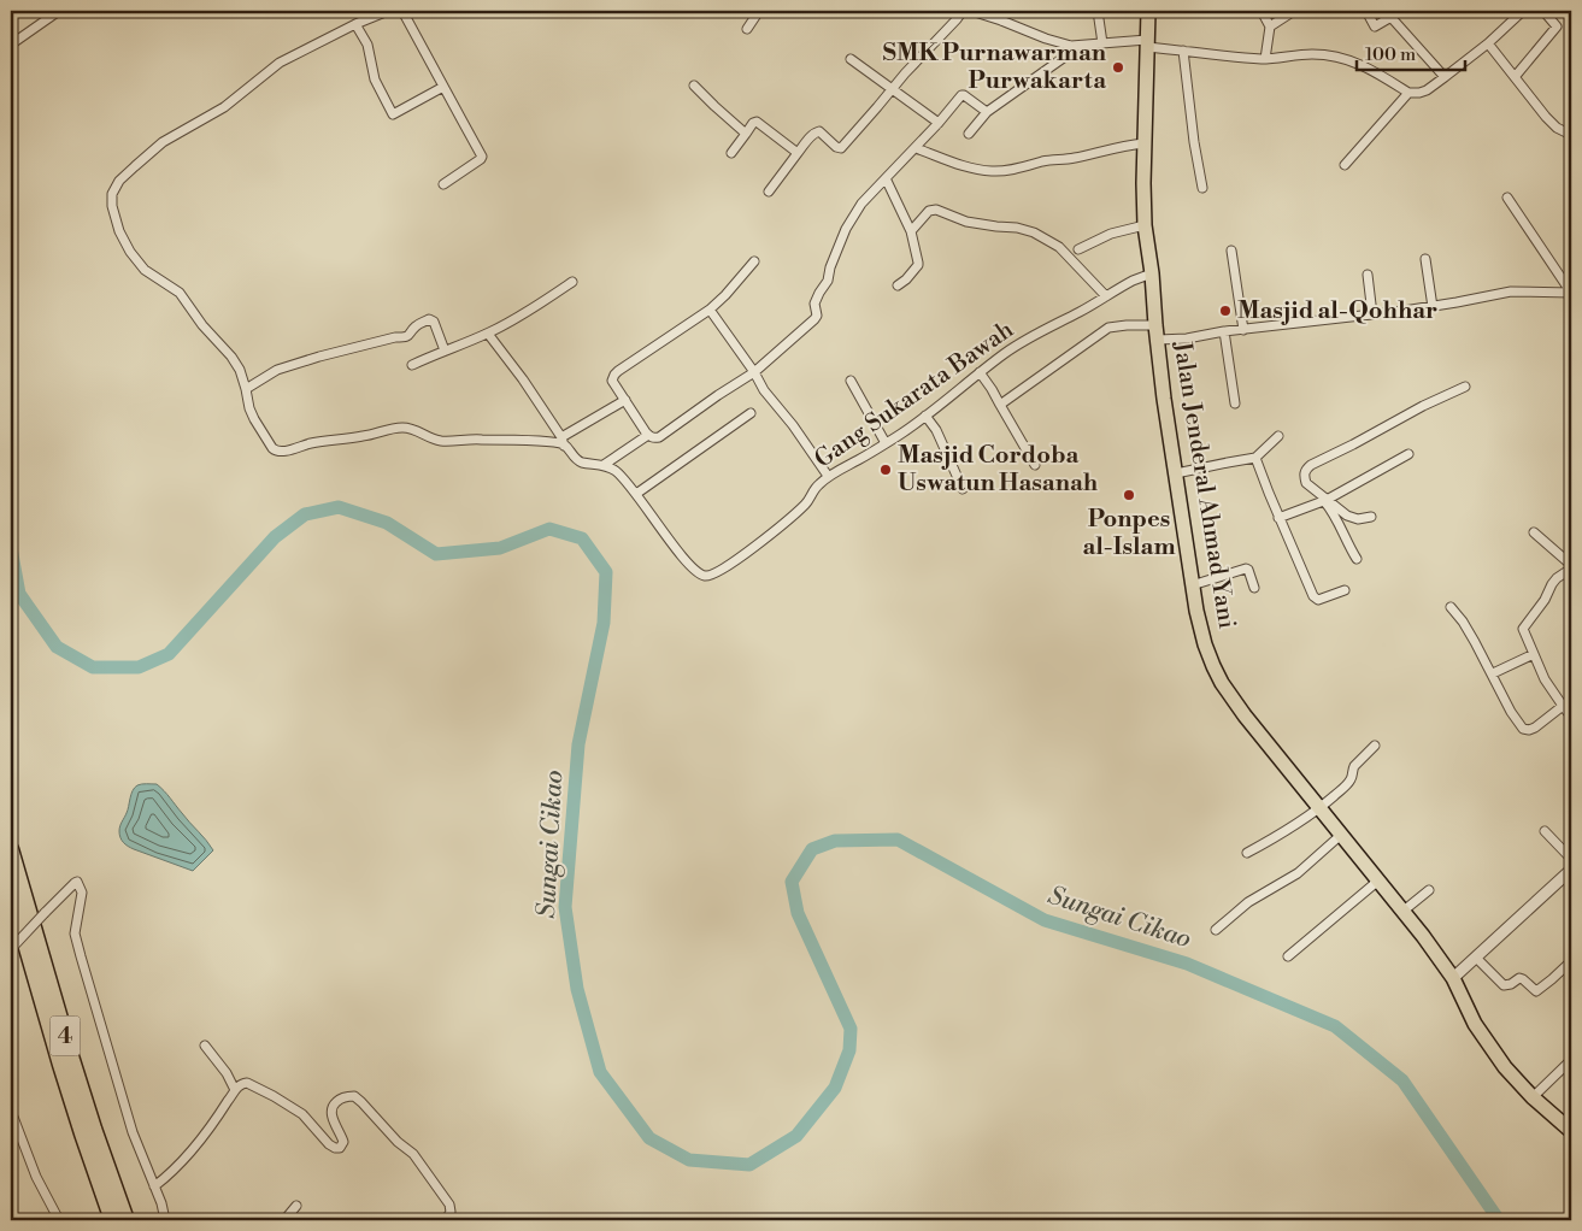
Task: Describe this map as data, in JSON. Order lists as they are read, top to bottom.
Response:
{
  "streets": {
    "highway": ["Jalan Jenderal Ahmad Yani", "4"],
    "street": ["Gang Sukarata Bawah"]
  },
  "crossings": [
    ["Gang Sukarata Bawah", "Jalan Jenderal Ahmad Yani"]
  ],
  "water": ["Sungai Cikao"],
  "places": [
    "SMK Purnawarman Purwakarta",
    "Masjid al-Qohhar",
    "Masjid Cordoba Uswatun Hasanah",
    "Ponpes al-Islam"
  ],
  "scale_bar": "100 m"
}
